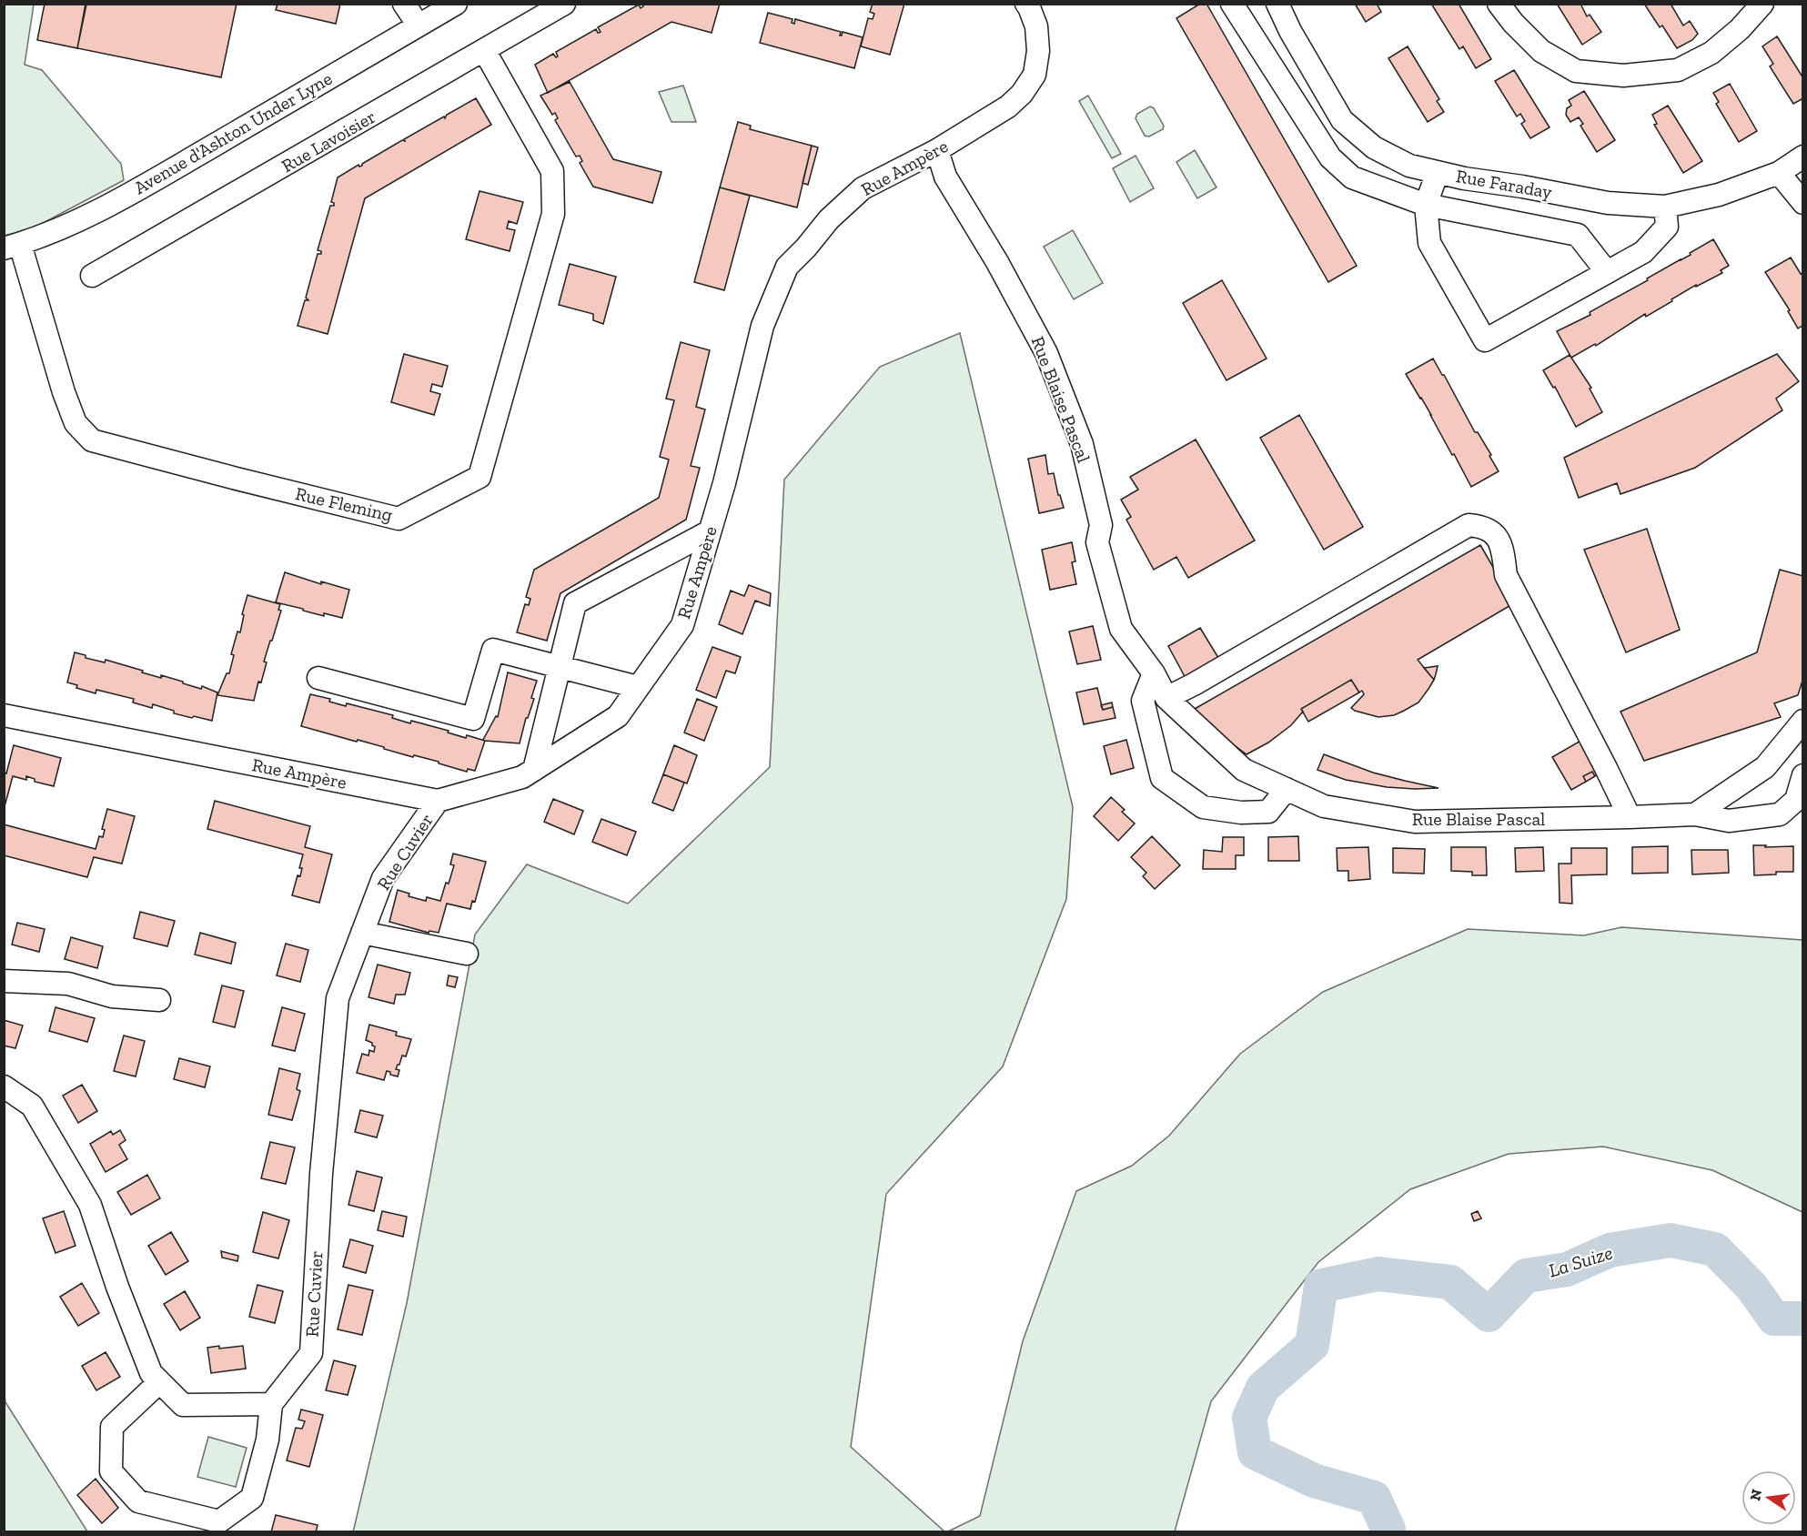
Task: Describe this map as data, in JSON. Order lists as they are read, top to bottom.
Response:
{
  "streets": {
    "street": [
      "Avenue d'Ashton Under Lyne",
      "Rue Lavoisier",
      "Rue Ampère",
      "Rue Faraday",
      "Rue Blaise Pascal",
      "Rue Fleming",
      "Rue Cuvier"
    ]
  },
  "crossings": [
    ["Avenue d'Ashton Under Lyne", "Rue Fleming"],
    ["Rue Lavoisier", "Rue Fleming"],
    ["Rue Ampère", "Rue Blaise Pascal"],
    ["Rue Ampère", "Rue Cuvier"]
  ],
  "water": ["La Suize"],
  "north": "left"
}
